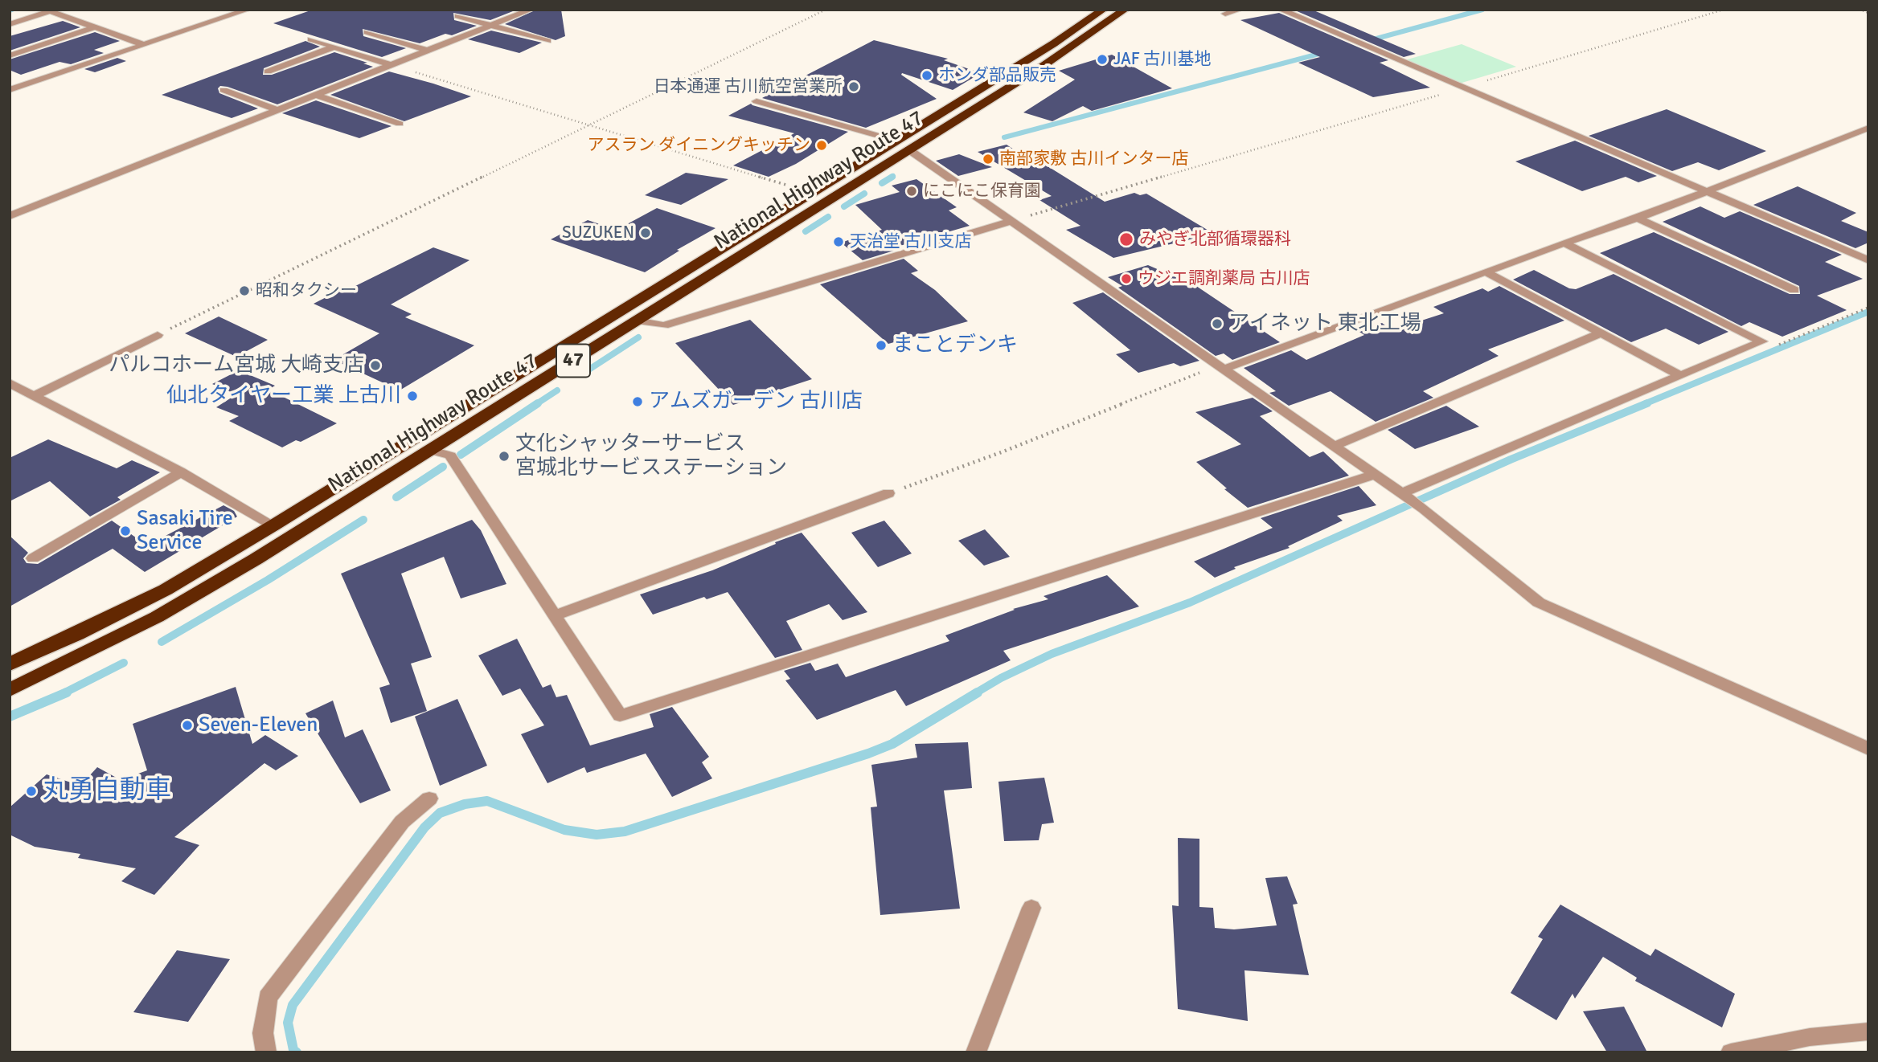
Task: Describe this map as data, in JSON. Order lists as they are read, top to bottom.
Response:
{
  "streets": {
    "highway": ["National Highway Route 47", "47"]
  },
  "places": [
    "JAF 古川基地",
    "ホンダ部品販売",
    "日本通運 古川航空営業所",
    "アスラン ダイニングキッチン",
    "南部家敷 古川インター店",
    "にこにこ保育園",
    "SUZUKEN",
    "みやぎ北部循環器科",
    "天治堂 古川支店",
    "ウジエ調剤薬局 古川店",
    "昭和タクシー",
    "アイネット 東北工場",
    "まことデンキ",
    "パルコホーム宮城 大崎支店",
    "仙北タイヤー工業 上古川",
    "アムズガーデン 古川店",
    "文化シャッターサービス 宮城北サービスステーション",
    "Sasaki Tire Service",
    "Seven-Eleven",
    "丸勇自動車"
  ]
}
